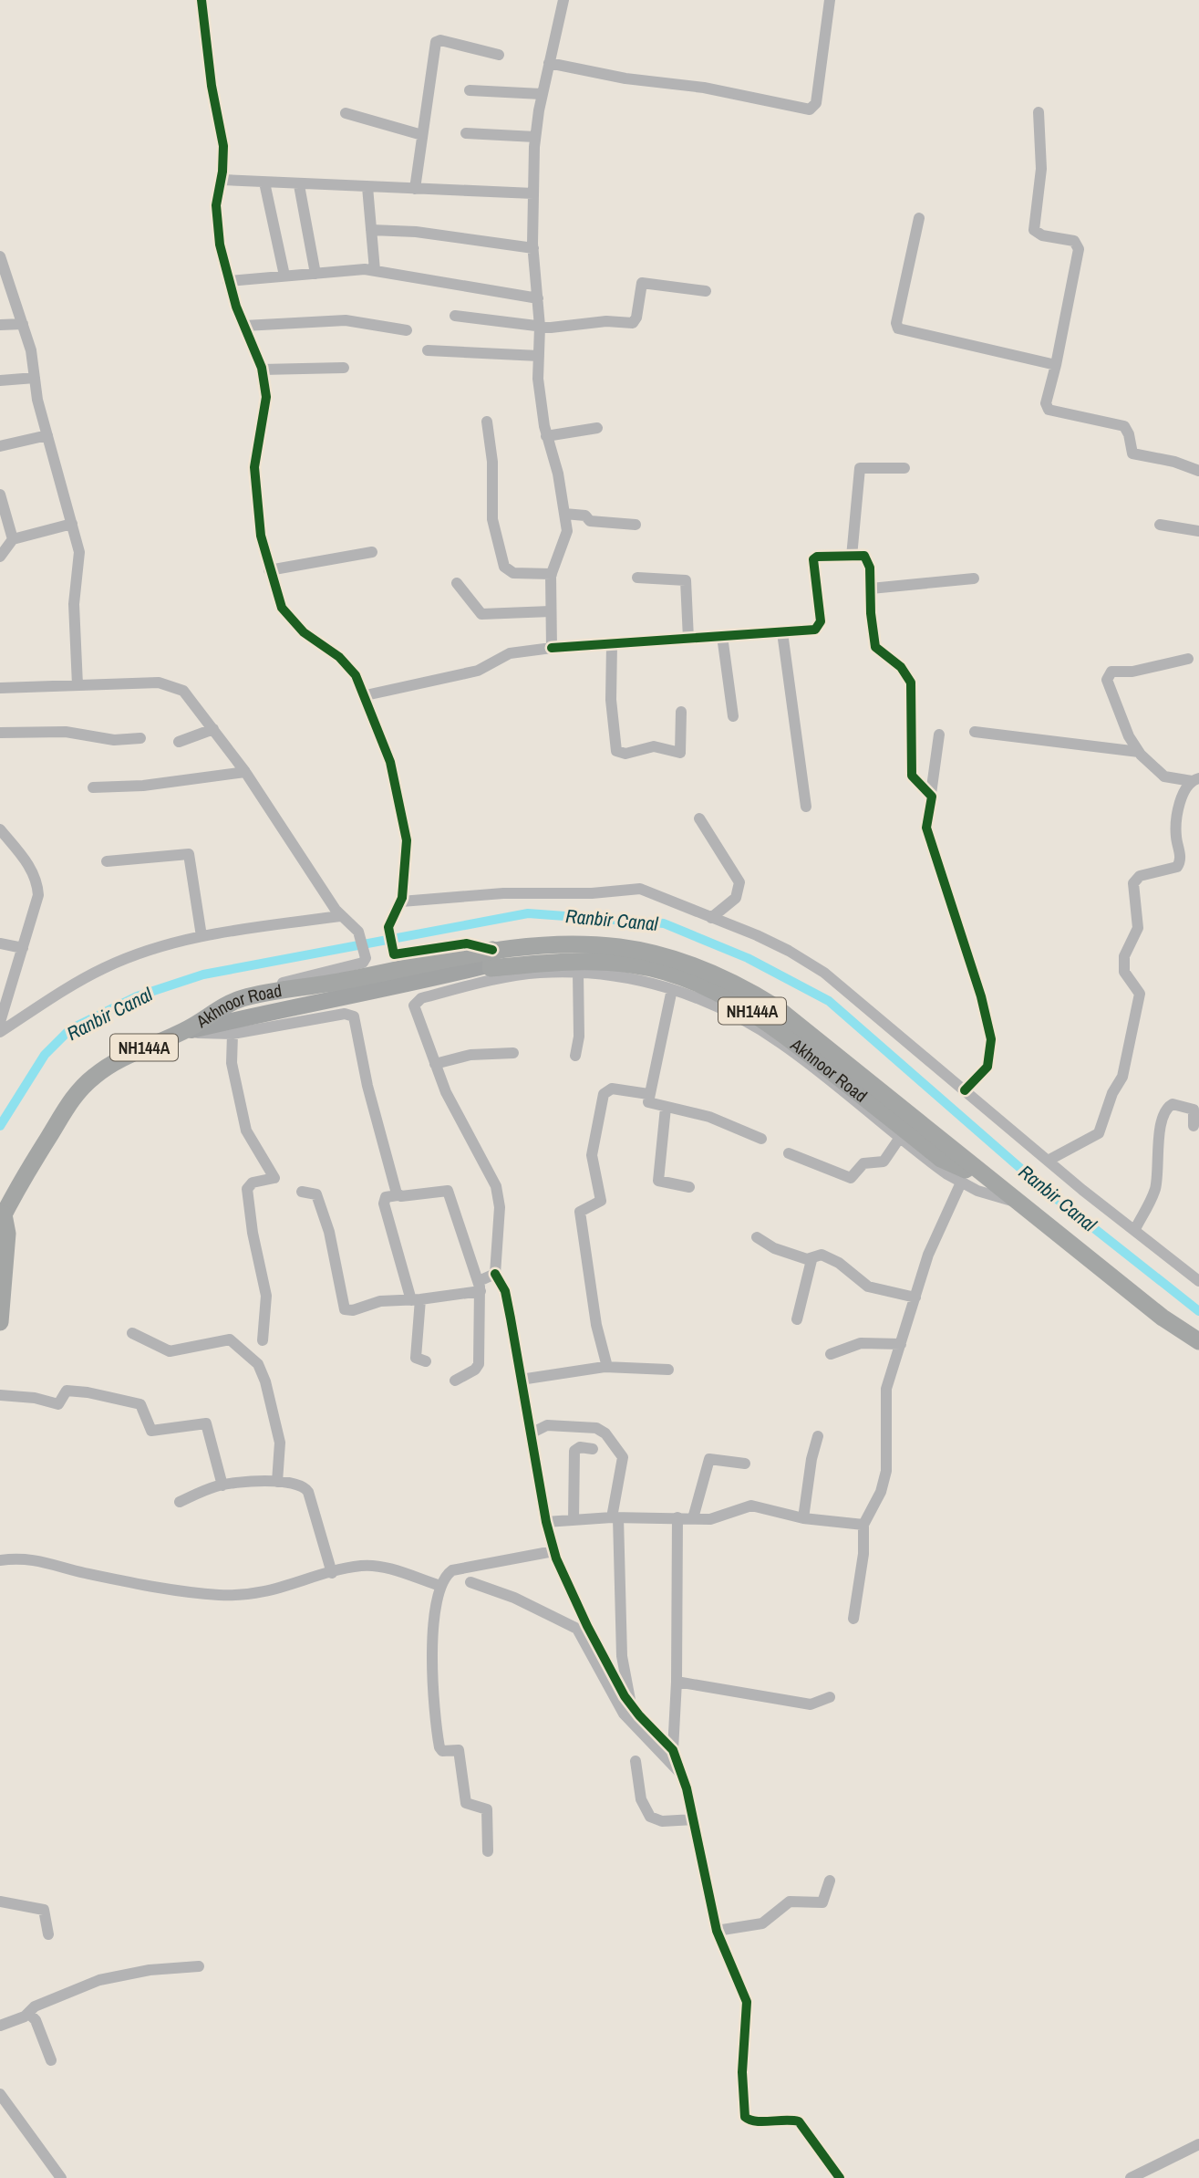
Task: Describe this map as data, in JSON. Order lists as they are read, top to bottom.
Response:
{
  "streets": {
    "highway": ["Akhnoor Road", "NH144A"]
  },
  "water": ["Ranbir Canal"]
}
